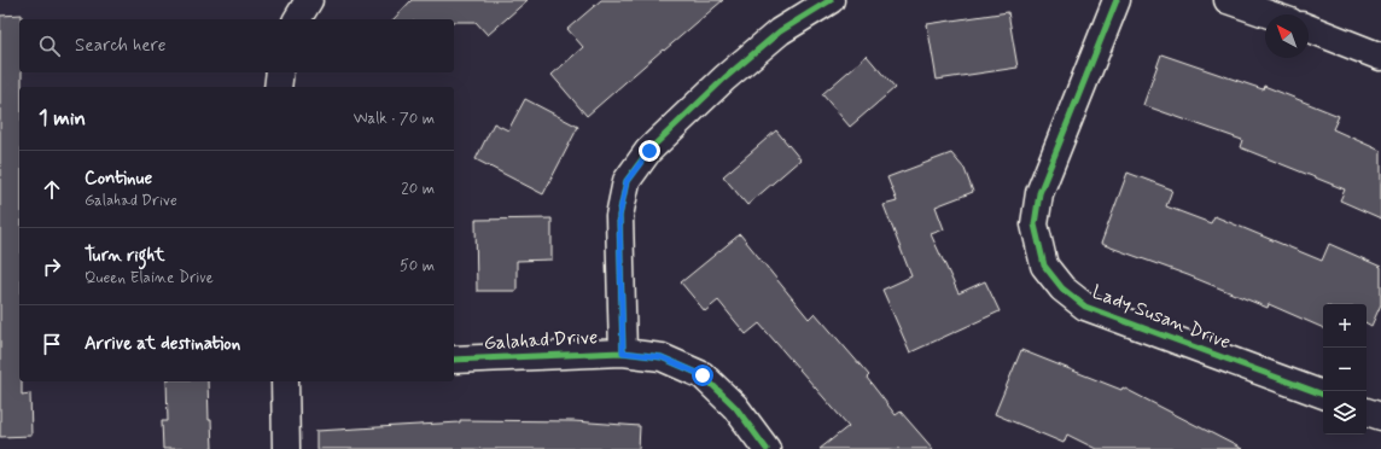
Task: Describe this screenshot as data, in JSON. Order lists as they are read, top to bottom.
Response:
{
  "streets": {
    "street": ["Lady Susan Drive", "Galahad Drive"]
  },
  "north": "top left",
  "page": {
    "search": "Search here",
    "heading": ["1 min", "Walk · 70 m"],
    "list": [
      ["Continue", "Galahad Drive", "20 m"],
      ["Turn right", "Queen Elaine Drive", "50 m"],
      "Arrive at destination"
    ],
    "map_buttons": ["+", "−"]
  }
}
